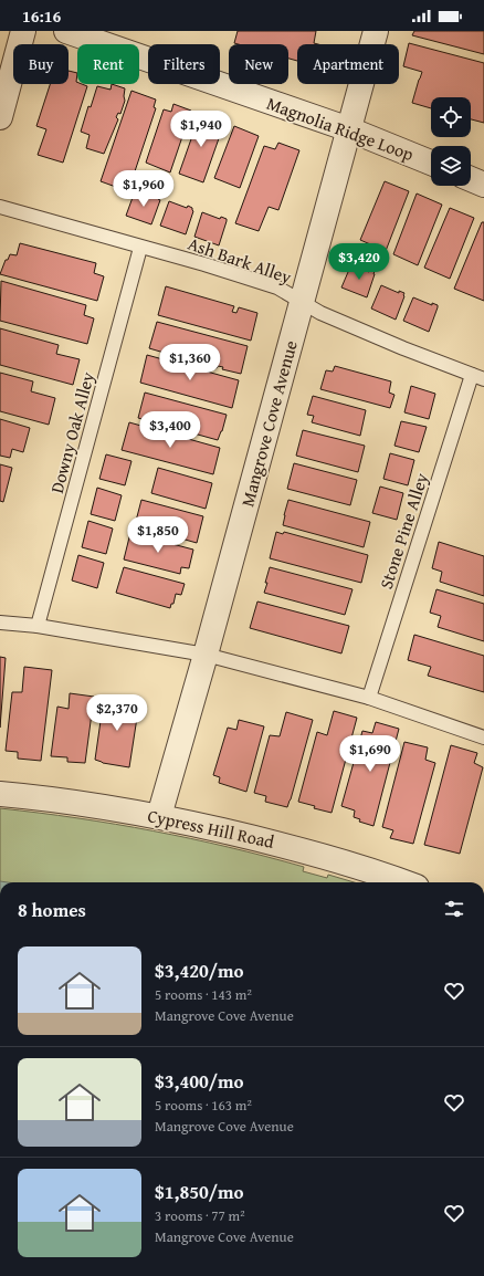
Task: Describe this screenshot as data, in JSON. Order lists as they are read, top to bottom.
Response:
{
  "streets": {
    "street": ["Magnolia Ridge Loop", "Mangrove Cove Avenue", "Cypress Hill Road"],
    "lane": ["Ash Bark Alley", "Downy Oak Alley", "Stone Pine Alley"]
  },
  "crossings": [
    ["Magnolia Ridge Loop", "Mangrove Cove Avenue"],
    ["Ash Bark Alley", "Mangrove Cove Avenue"],
    ["Ash Bark Alley", "Downy Oak Alley"],
    ["Ash Bark Alley", "Stone Pine Alley"],
    ["Mangrove Cove Avenue", "Cypress Hill Road"]
  ],
  "page": {
    "status": "16:16",
    "chip": [
      "Buy",
      "Rent",
      "Filters",
      "New",
      "Apartment"
    ],
    "price": [
      "$1,940",
      "$1,960",
      "$3,420",
      "$1,360",
      "$3,400",
      "$1,850",
      "$2,370",
      "$1,690"
    ],
    "heading": "8 homes",
    "list": [
      {
        "name": "$3,420/mo",
        "note": "5 rooms · 143 m² · Mangrove Cove Avenue"
      },
      {
        "name": "$3,400/mo",
        "note": "5 rooms · 163 m² · Mangrove Cove Avenue"
      },
      {
        "name": "$1,850/mo",
        "note": "3 rooms · 77 m² · Mangrove Cove Avenue"
      }
    ]
  }
}
